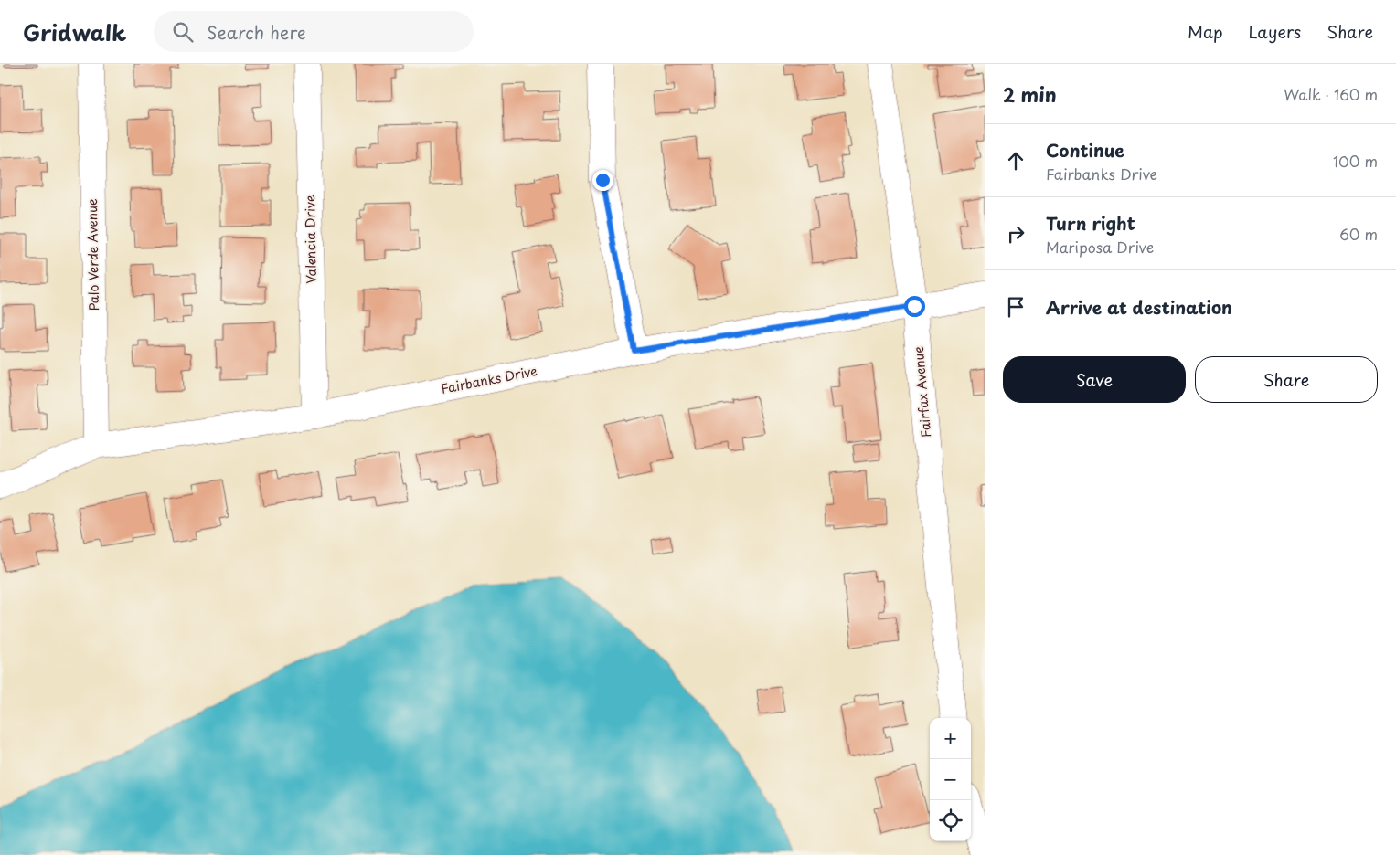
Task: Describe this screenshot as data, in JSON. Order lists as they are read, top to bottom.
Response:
{
  "streets": {
    "street": [
      "Valencia Drive",
      "Palo Verde Avenue",
      "Fairbanks Drive",
      "Fairfax Avenue"
    ]
  },
  "crossings": [
    ["Valencia Drive", "Fairbanks Drive"],
    ["Palo Verde Avenue", "Fairbanks Drive"],
    ["Fairbanks Drive", "Fairfax Avenue"]
  ],
  "page": {
    "header": "Gridwalk",
    "search": "Search here",
    "nav": ["Map", "Layers", "Share"],
    "heading": ["2 min", "Walk · 160 m"],
    "list": [
      ["Continue", "Fairbanks Drive", "100 m"],
      ["Turn right", "Mariposa Drive", "60 m"],
      "Arrive at destination"
    ],
    "buttons": ["Save", "Share"],
    "map_buttons": ["+", "−"]
  }
}
